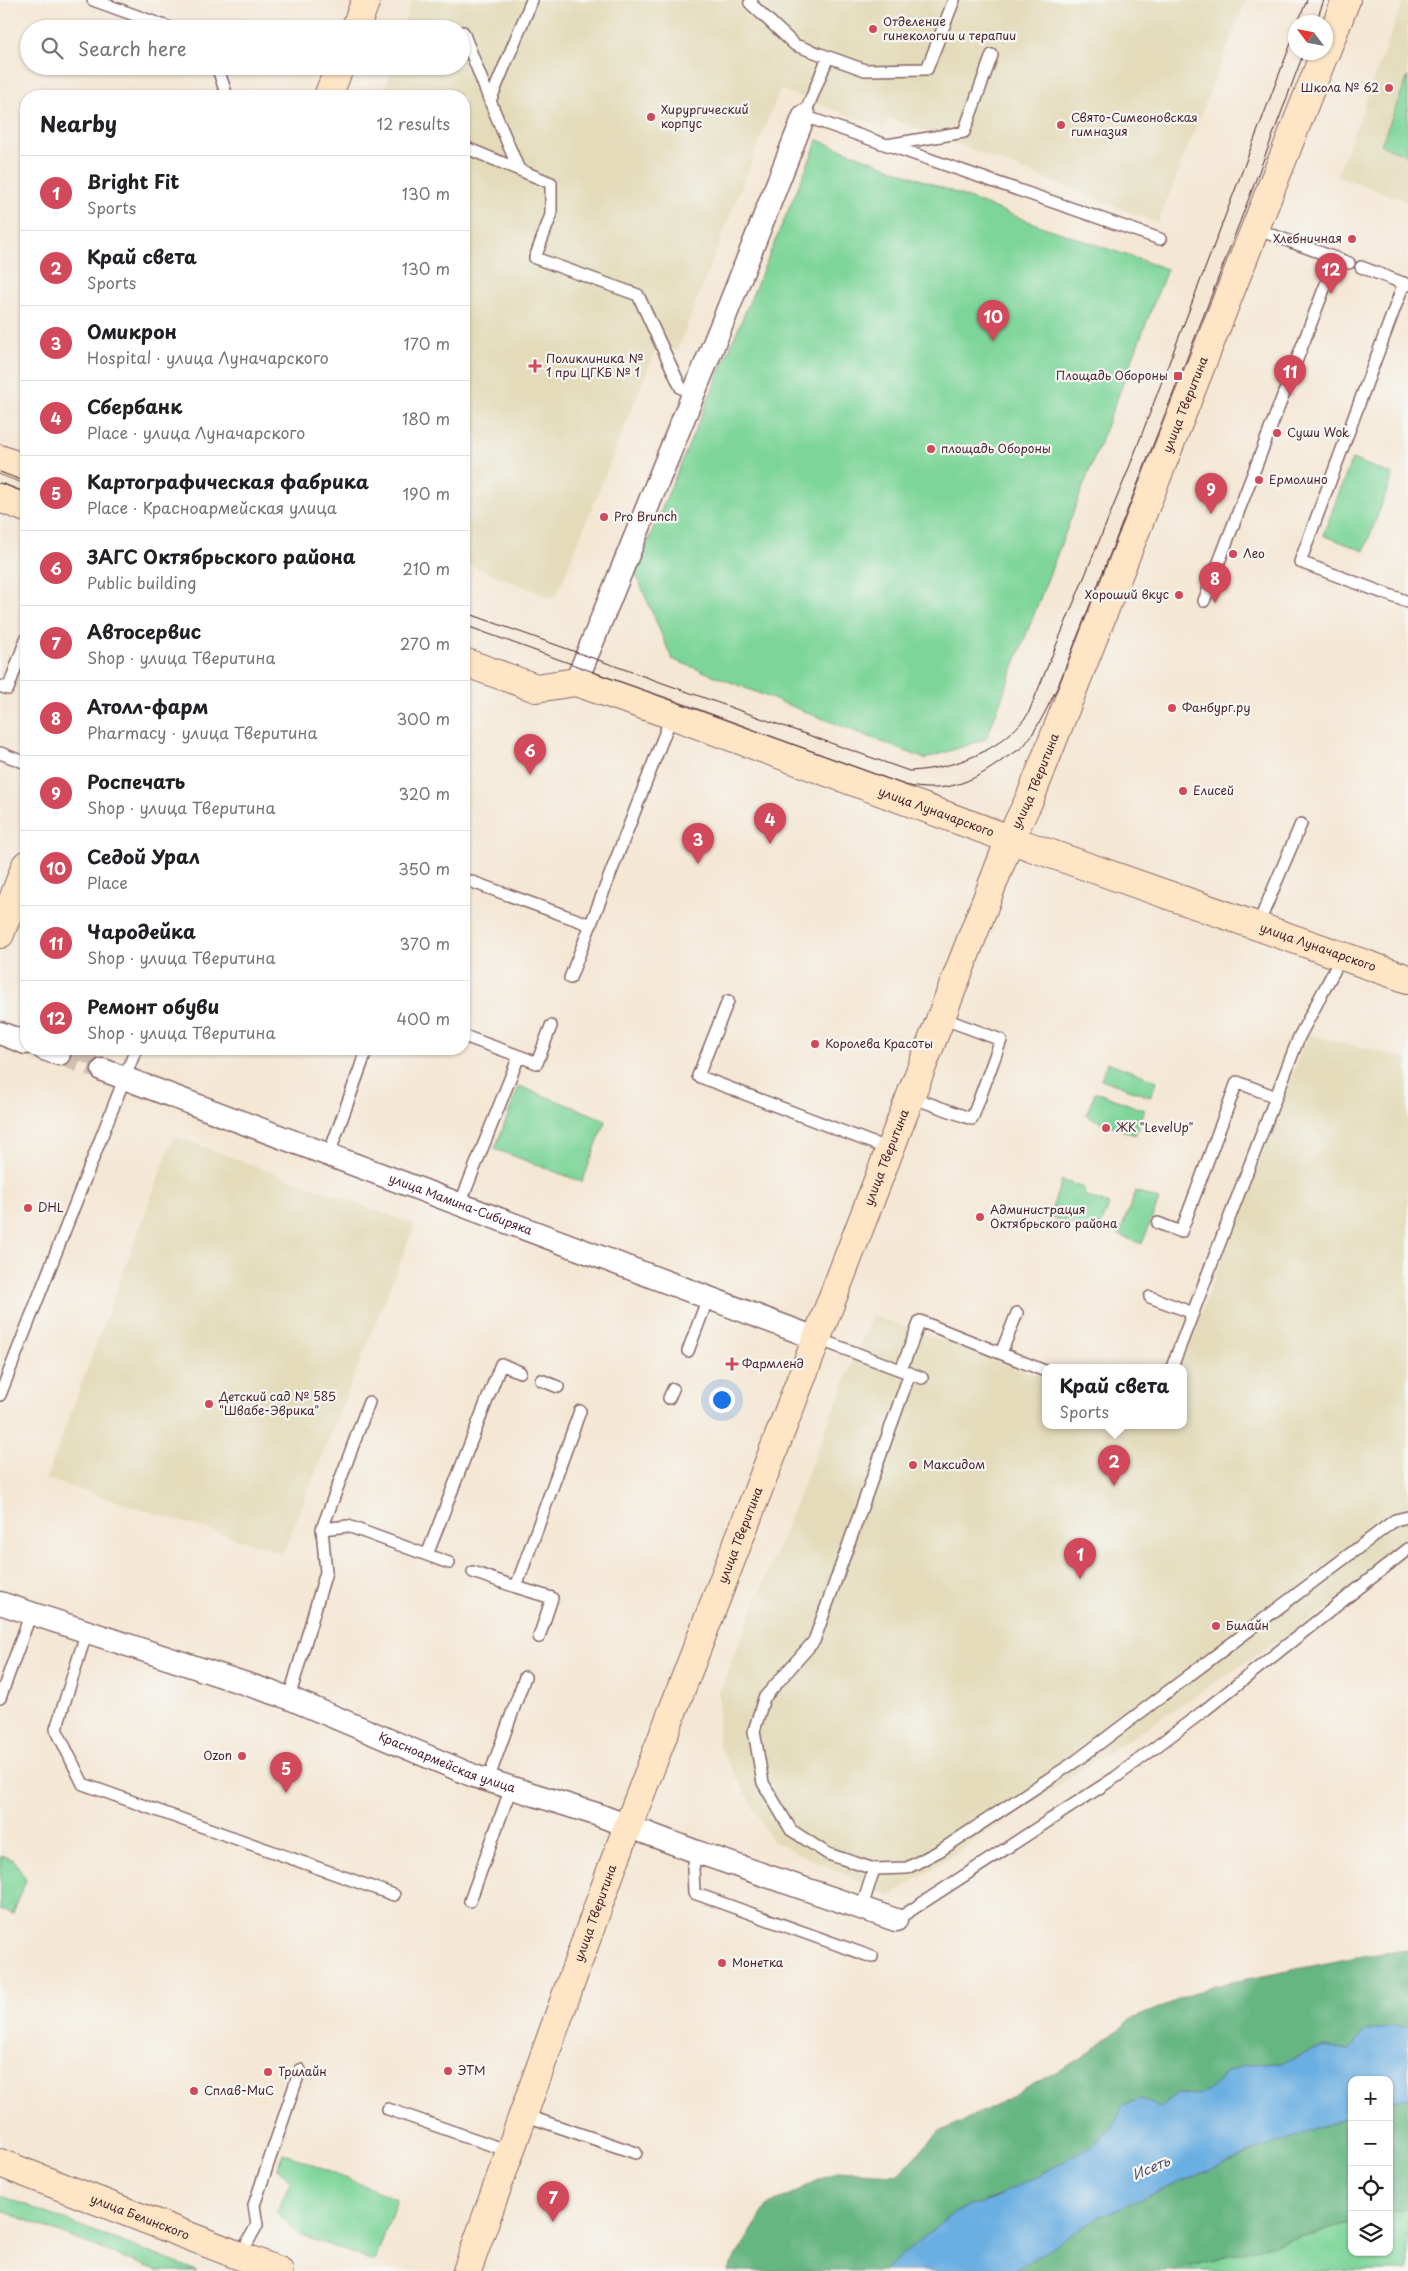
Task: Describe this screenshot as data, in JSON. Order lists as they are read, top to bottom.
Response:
{
  "streets": {
    "street": [
      "улица Тверитина",
      "улица Луначарского",
      "улица Мамина-Сибиряка",
      "Красноармейская улица",
      "улица Белинского"
    ]
  },
  "crossings": [
    ["улица Тверитина", "улица Луначарского"],
    ["улица Тверитина", "улица Мамина-Сибиряка"],
    ["улица Тверитина", "Красноармейская улица"]
  ],
  "water": ["Исеть"],
  "places": {
    "other": [
      "Отделение гинекологии и терапии",
      "Школа № 62",
      "Хирургический корпус",
      "Свято-Симеоновская гимназия",
      "Хлебничная",
      "Суши Wok",
      "площадь Обороны",
      "Ермолино",
      "Pro Brunch",
      "Лео",
      "Хороший вкус",
      "Фанбург.ру",
      "Елисей",
      "Королева Красоты",
      "ЖК \"LevelUp\"",
      "DHL",
      "Администрация Октябрьского района",
      "Детский сад № 585 \"Швабе-Эврика\"",
      "Максидом",
      "Билайн",
      "Ozon",
      "Монетка",
      "ЭТМ",
      "Трилайн",
      "Сплав-МиС"
    ],
    "health": ["Поликлиника № 1 при ЦГКБ № 1", "Фармленд"],
    "transit": ["Площадь Обороны"]
  },
  "north": "top left",
  "page": {
    "search": "Search here",
    "heading": ["Nearby", "12 results"],
    "list": [
      {
        "mark": "1",
        "name": "Bright Fit",
        "note": "Sports",
        "value": "130 m"
      },
      {
        "mark": "2",
        "name": "Край света",
        "note": "Sports",
        "value": "130 m"
      },
      {
        "mark": "3",
        "name": "Омикрон",
        "note": "Hospital · улица Луначарского",
        "value": "170 m"
      },
      {
        "mark": "4",
        "name": "Сбербанк",
        "note": "Place · улица Луначарского",
        "value": "180 m"
      },
      {
        "mark": "5",
        "name": "Картографическая фабрика",
        "note": "Place · Красноармейская улица",
        "value": "190 m"
      },
      {
        "mark": "6",
        "name": "ЗАГС Октябрьского района",
        "note": "Public building",
        "value": "210 m"
      },
      {
        "mark": "7",
        "name": "Автосервис",
        "note": "Shop · улица Тверитина",
        "value": "270 m"
      },
      {
        "mark": "8",
        "name": "Атолл-фарм",
        "note": "Pharmacy · улица Тверитина",
        "value": "300 m"
      },
      {
        "mark": "9",
        "name": "Роспечать",
        "note": "Shop · улица Тверитина",
        "value": "320 m"
      },
      {
        "mark": "10",
        "name": "Седой Урал",
        "note": "Place",
        "value": "350 m"
      },
      {
        "mark": "11",
        "name": "Чародейка",
        "note": "Shop · улица Тверитина",
        "value": "370 m"
      },
      {
        "mark": "12",
        "name": "Ремонт обуви",
        "note": "Shop · улица Тверитина",
        "value": "400 m"
      }
    ],
    "pins": [
      "12",
      "10",
      "11",
      "9",
      "8",
      "6",
      "4",
      "3",
      "2",
      "1",
      "5",
      "7"
    ],
    "popup": ["Край света", "Sports"],
    "map_buttons": ["+", "−"]
  }
}
